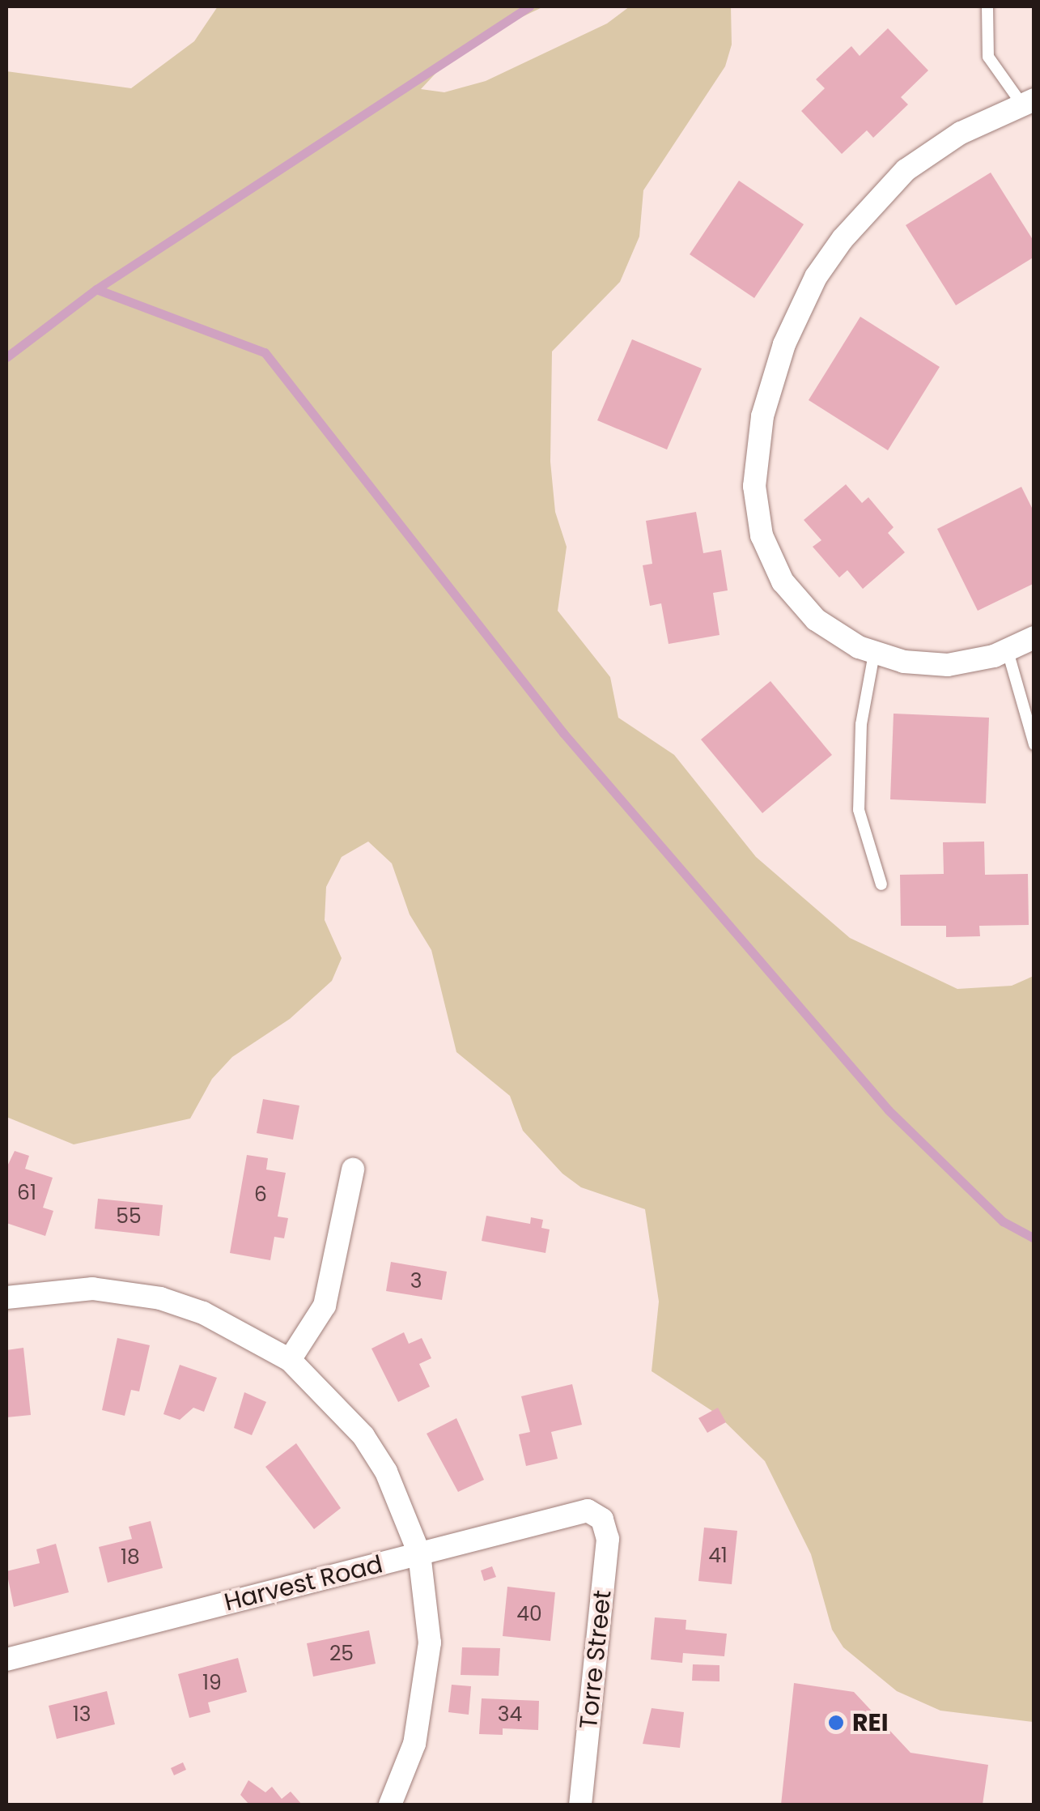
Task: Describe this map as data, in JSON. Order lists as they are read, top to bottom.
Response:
{
  "streets": {
    "street": ["Harvest Road", "Torre Street"]
  },
  "crossings": [
    ["Harvest Road", "Torre Street"]
  ],
  "places": ["REI"],
  "house_numbers": [
    "61",
    "6",
    "55",
    "3",
    "41",
    "18",
    "40",
    "25",
    "19",
    "13",
    "34"
  ]
}
